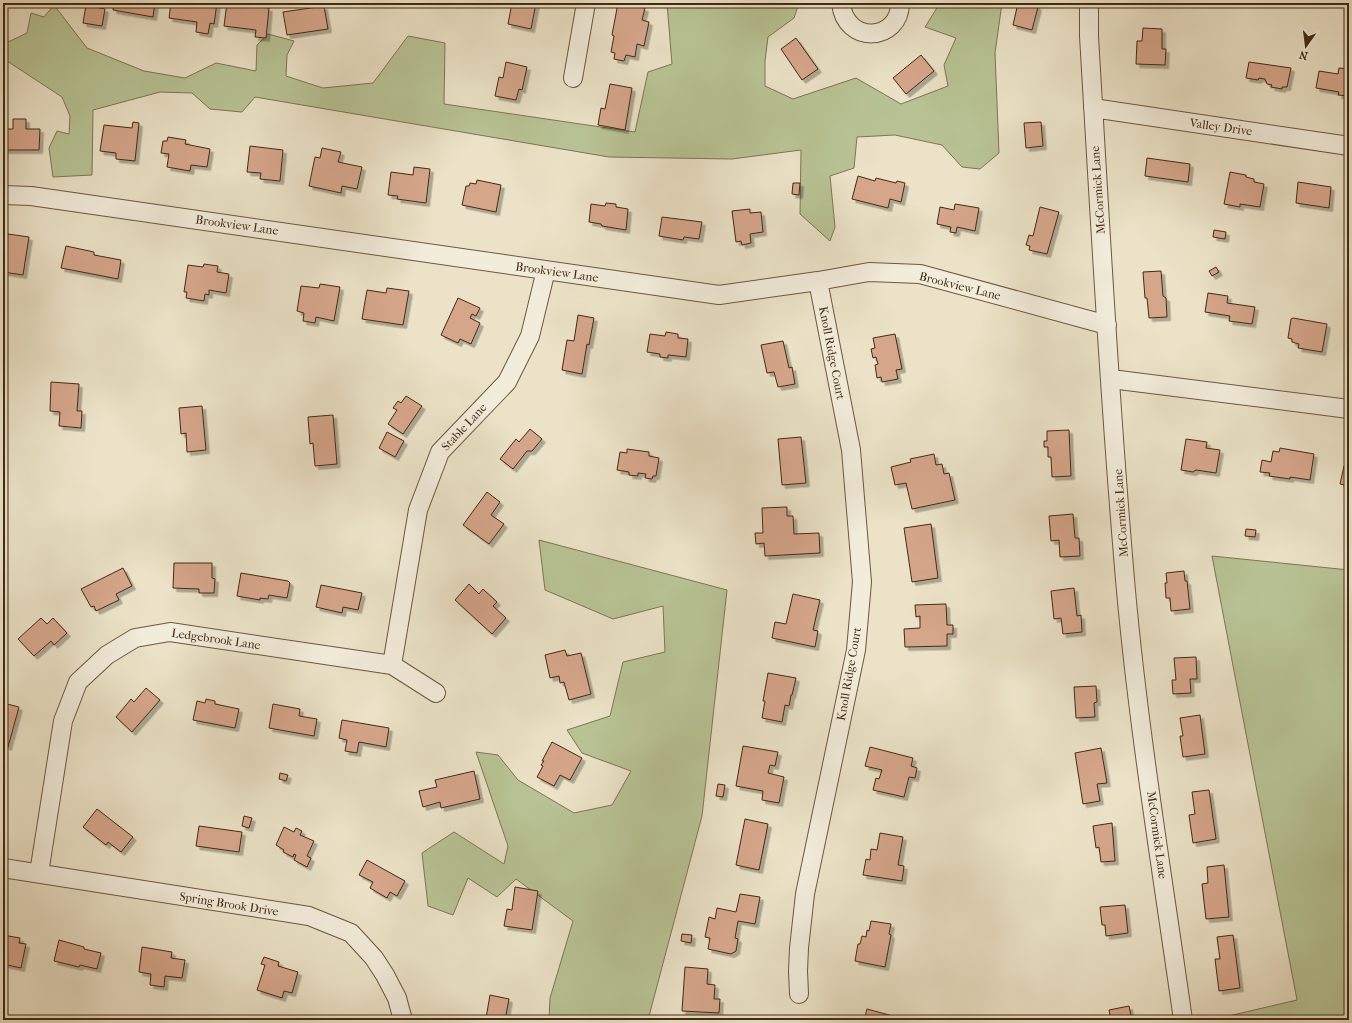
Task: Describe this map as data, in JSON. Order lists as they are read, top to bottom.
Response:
{
  "streets": {
    "street": [
      "Valley Drive",
      "McCormick Lane",
      "Brookview Lane",
      "Knoll Ridge Court",
      "Stable Lane",
      "Ledgebrook Lane",
      "Spring Brook Drive"
    ]
  },
  "crossings": [
    ["Valley Drive", "McCormick Lane"],
    ["McCormick Lane", "Brookview Lane"],
    ["Brookview Lane", "Knoll Ridge Court"],
    ["Brookview Lane", "Stable Lane"],
    ["Stable Lane", "Ledgebrook Lane"],
    ["Ledgebrook Lane", "Spring Brook Drive"]
  ],
  "north": "bottom"
}
